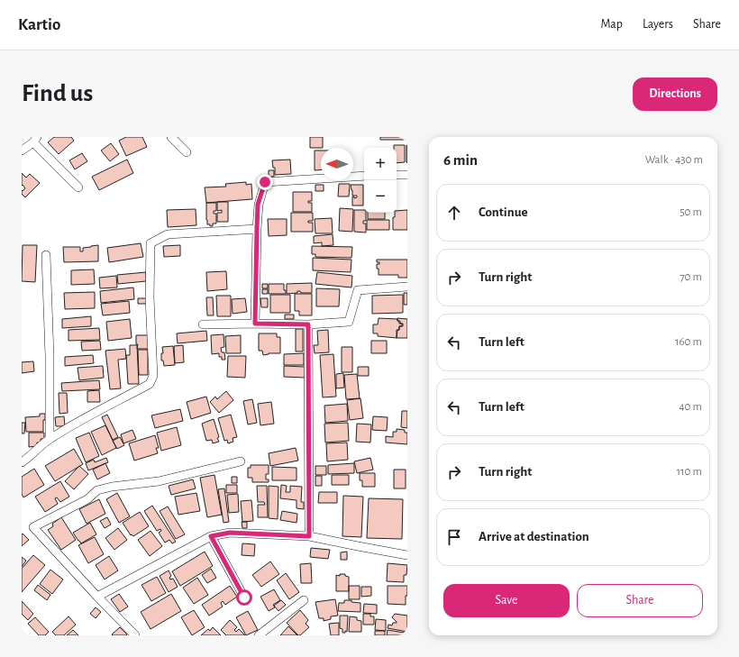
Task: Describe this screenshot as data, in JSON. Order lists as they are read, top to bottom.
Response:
{
  "north": "left",
  "page": {
    "header": "Kartio",
    "nav": ["Map", "Layers", "Share"],
    "buttons": [
      "Directions",
      ["Save", "Share"]
    ],
    "title": "Find us",
    "heading": ["6 min", "Walk · 430 m"],
    "map_buttons": ["+", "−"],
    "list": [
      ["Continue", "50 m"],
      ["Turn right", "70 m"],
      ["Turn left", "160 m"],
      ["Turn left", "40 m"],
      ["Turn right", "110 m"],
      "Arrive at destination"
    ]
  }
}
